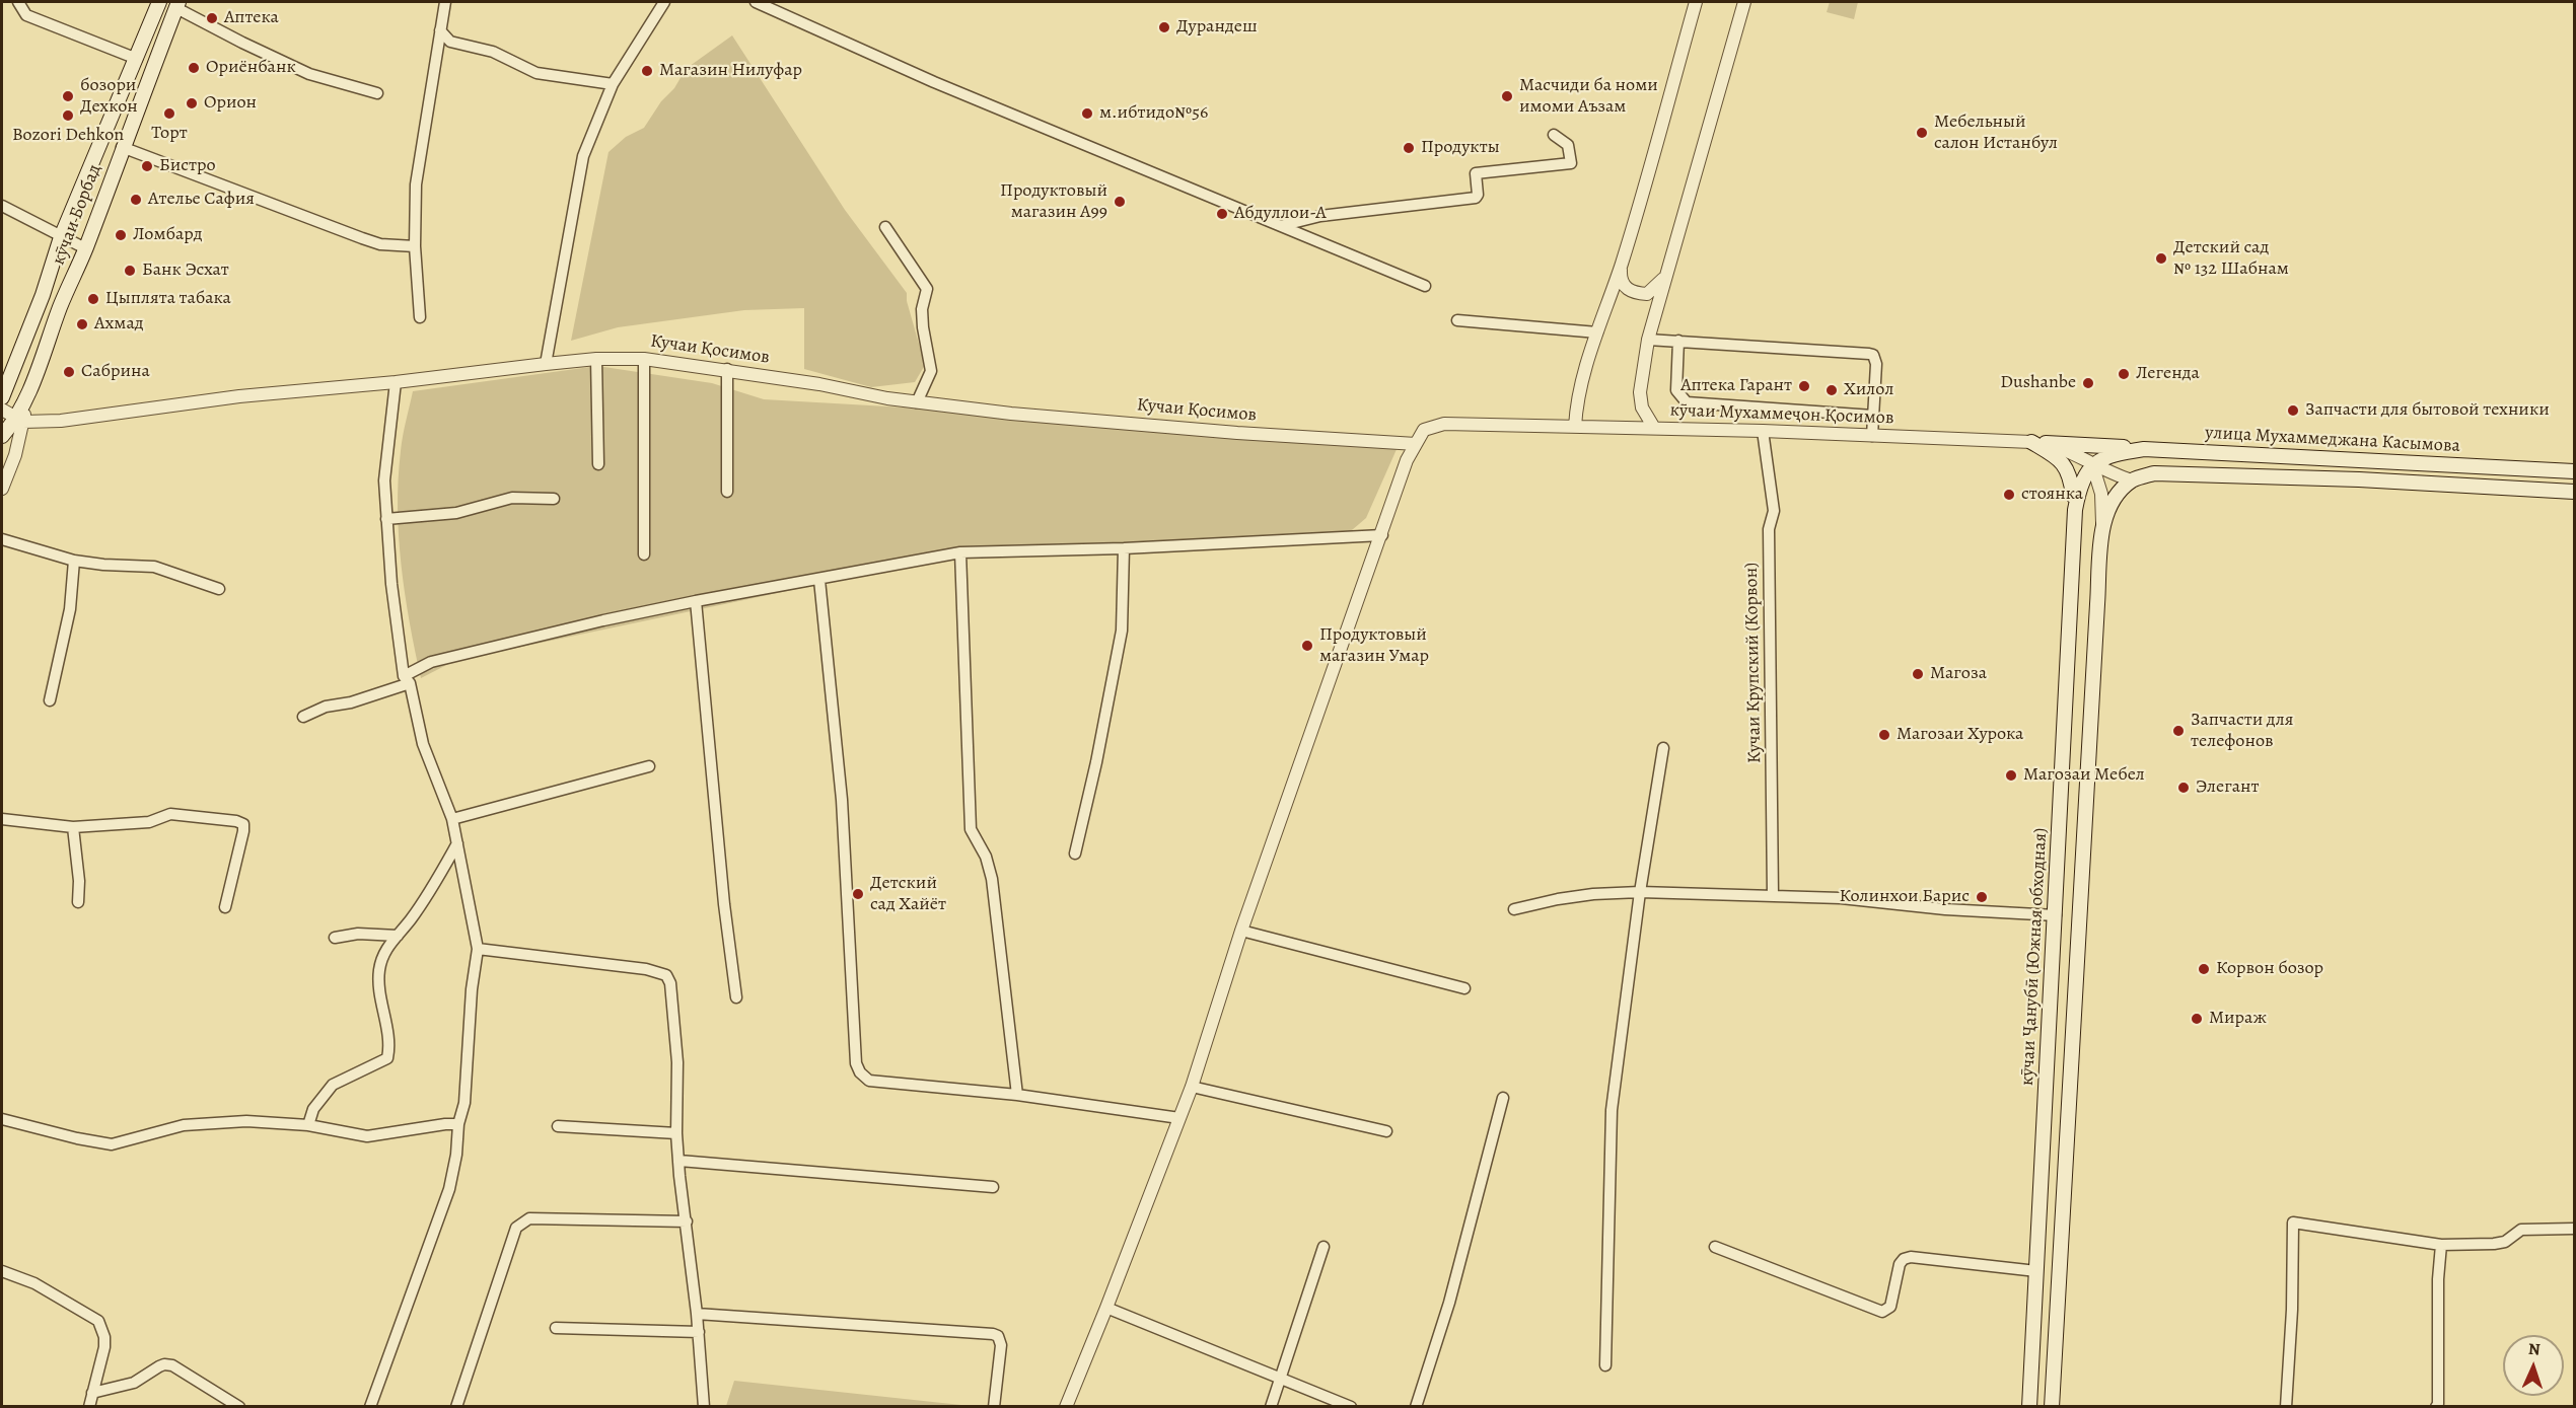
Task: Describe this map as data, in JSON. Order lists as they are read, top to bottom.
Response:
{
  "streets": {
    "main road": ["кӯчаи Борбад", "улица Мухаммеджана Касымова", "кӯчаи Ҷанубӣ (Южная обходная)"],
    "street": ["Кучаи Қосимов", "кӯчаи Мухаммеҷон Қосимов", "Кучаи Крупский (Корвон)"]
  },
  "crossings": [
    ["кӯчаи Борбад", "Кучаи Қосимов"],
    ["кӯчаи Мухаммеҷон Қосимов", "улица Мухаммеджана Касымова"],
    ["кӯчаи Мухаммеҷон Қосимов", "Кучаи Крупский (Корвон)"]
  ],
  "places": [
    "Аптека",
    "Дурандеш",
    "Ориёнбанк",
    "Магазин Нилуфар",
    "бозори Дехкон",
    "Масчиди ба номи имоми Аъзам",
    "Орион",
    "Торт",
    "м.ибтидо№56",
    "Bozori Dehkon",
    "Мебельный салон Истанбул",
    "Продукты",
    "Бистро",
    "Ателье Сафия",
    "Продуктовый магазин А99",
    "Абдуллои-А",
    "Ломбард",
    "Детский сад № 132 Шабнам",
    "Банк Эсхат",
    "Цыплята табака",
    "Ахмад",
    "Сабрина",
    "Легенда",
    "Dushanbe",
    "Аптека Гарант",
    "Хилол",
    "Запчасти для бытовой техники",
    "стоянка",
    "Продуктовый магазин Умар",
    "Магоза",
    "Запчасти для телефонов",
    "Магозаи Хурока",
    "Магозаи Мебел",
    "Элегант",
    "Детский сад Хайёт",
    "Колинхои Барис",
    "Корвон бозор",
    "Мираж"
  ],
  "north": "top"
}
